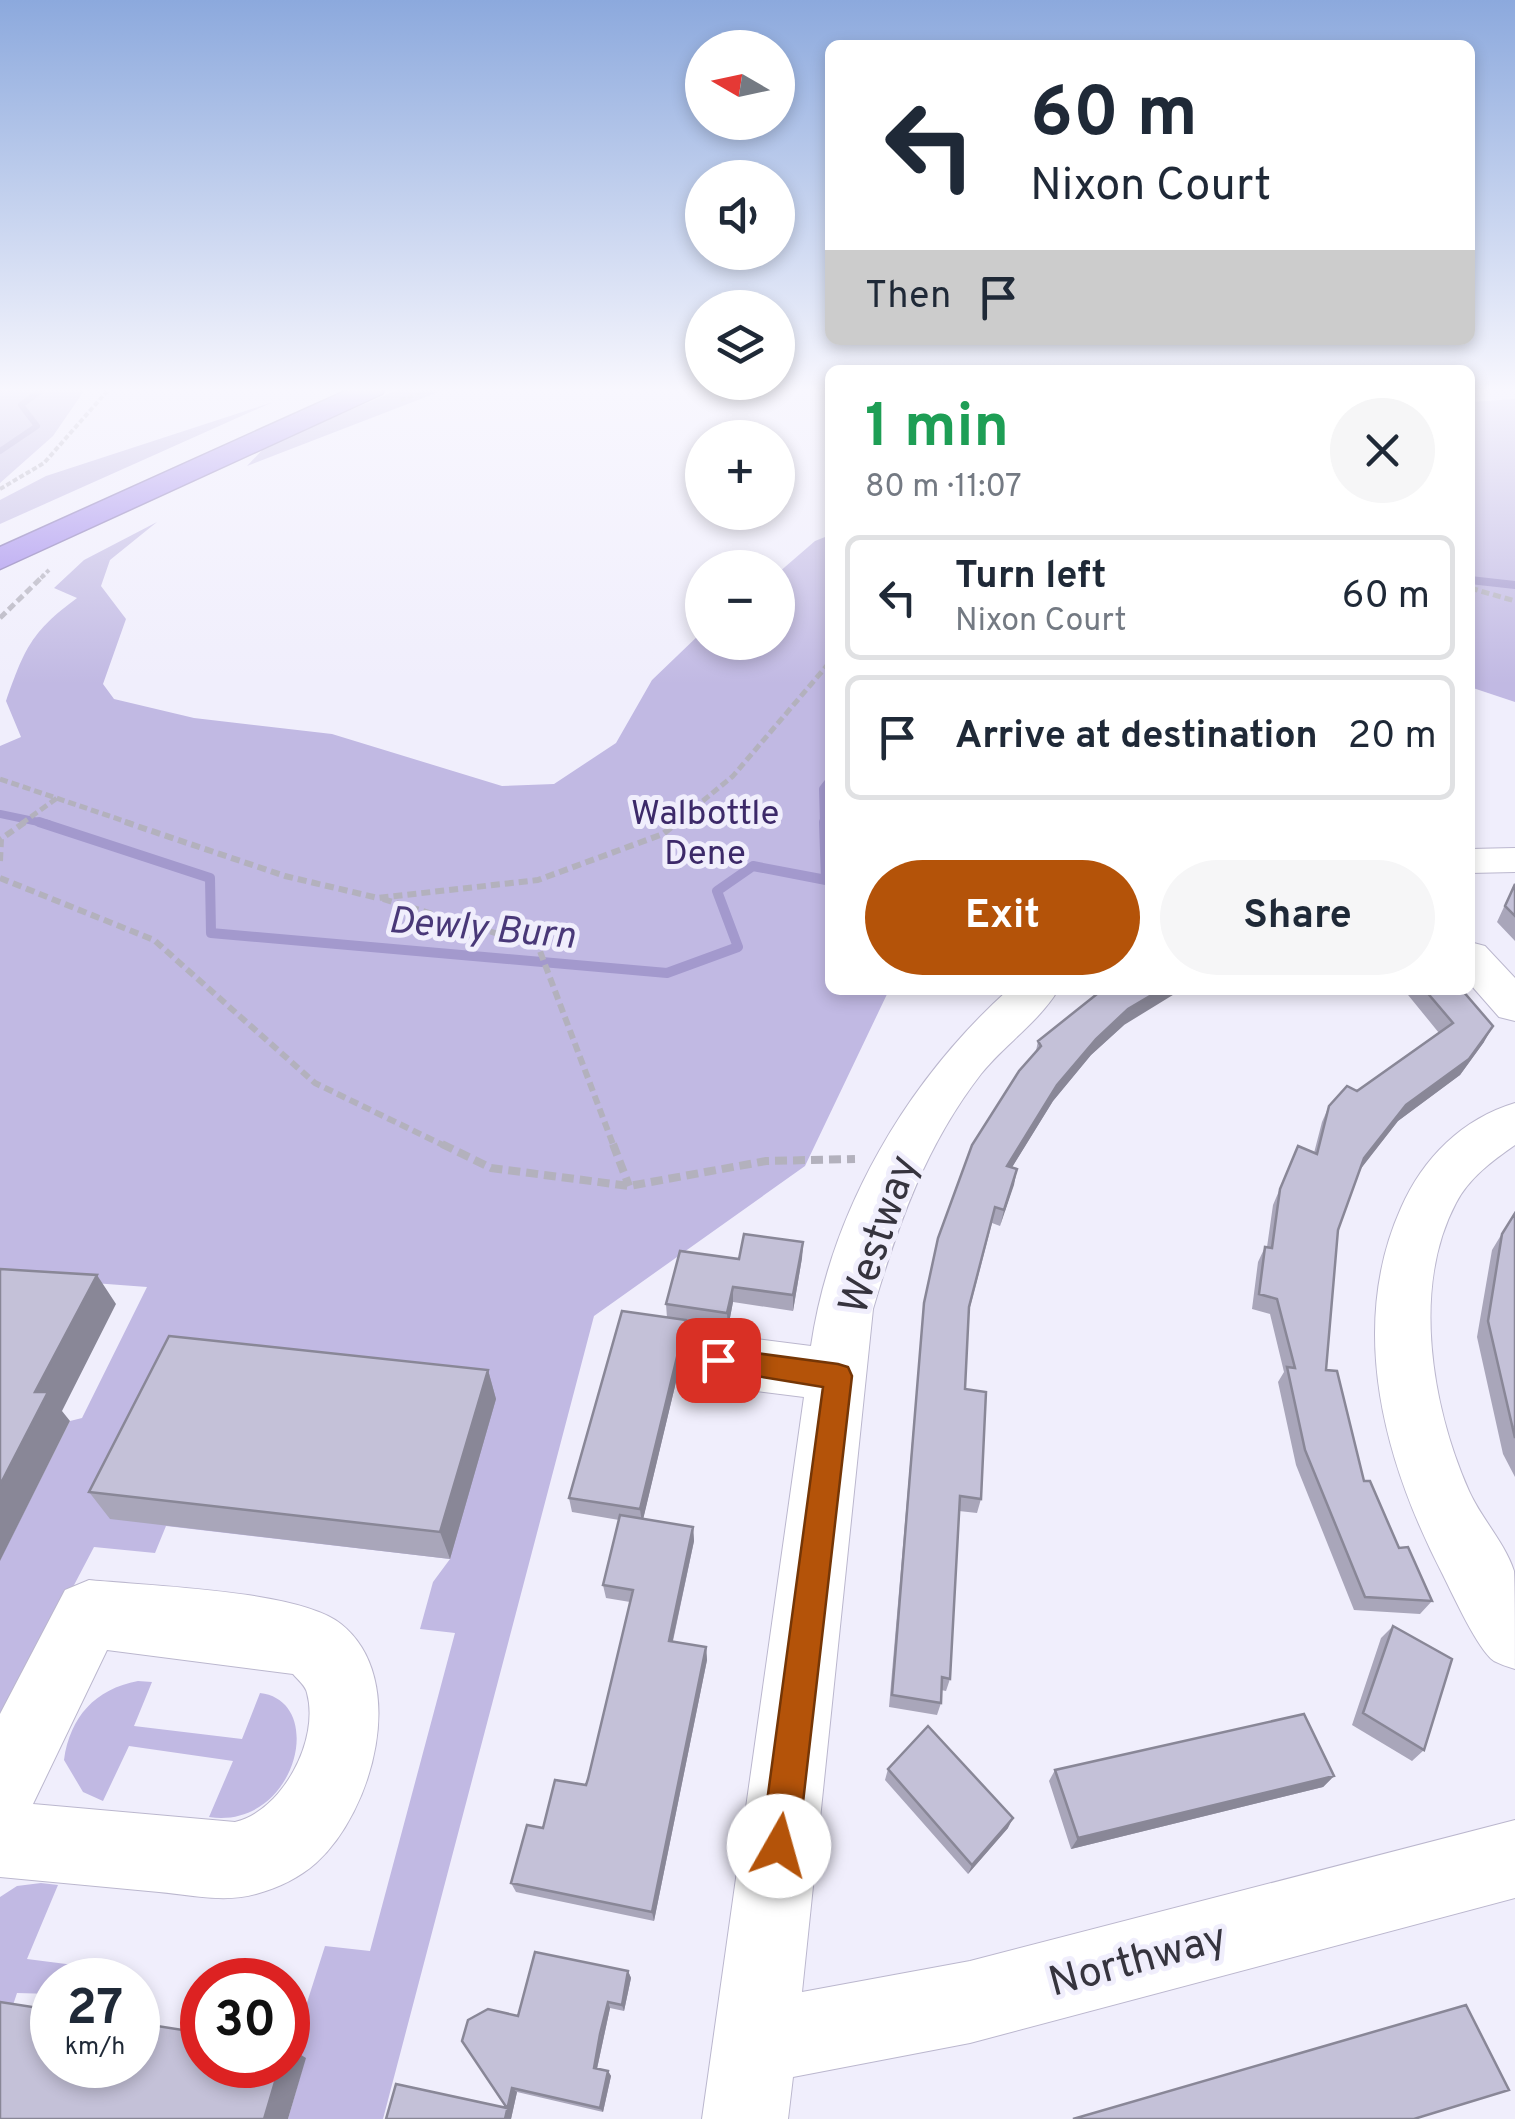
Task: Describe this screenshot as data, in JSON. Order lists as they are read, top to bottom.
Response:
{
  "streets": {
    "street": ["Westway", "Northway"]
  },
  "crossings": [
    ["Westway", "Northway"]
  ],
  "water": ["Dewly Burn"],
  "parks": ["Walbottle Dene"],
  "north": "left",
  "page": {
    "map_buttons": ["+", "−"],
    "turn": ["60 m", "Nixon Court"],
    "then": "Then",
    "heading": ["1 min", "80 m · 11:07"],
    "list": [
      {
        "name": "Turn left",
        "note": "Nixon Court",
        "value": "60 m"
      },
      {
        "name": "Arrive at destination",
        "value": "20 m"
      }
    ],
    "buttons": ["Exit", "Share"],
    "speed": "27 km/h",
    "limit": "30"
  }
}
